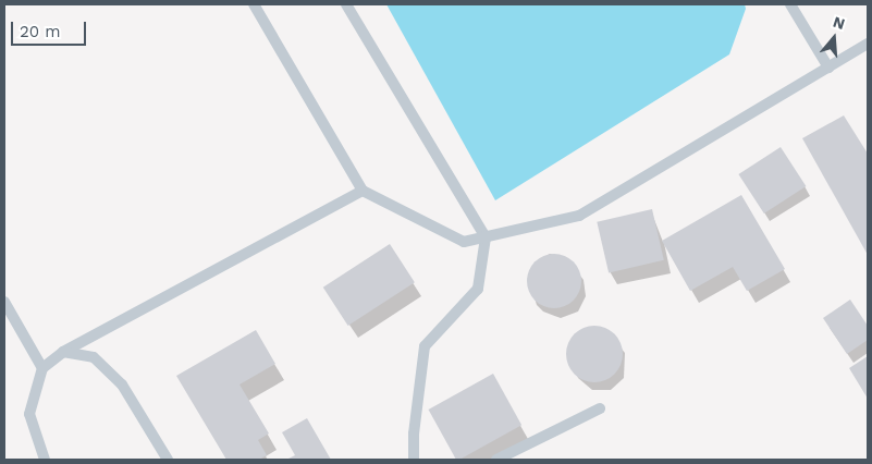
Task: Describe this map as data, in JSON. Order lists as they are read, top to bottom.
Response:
{
  "scale_bar": "20 m",
  "north": "top"
}
